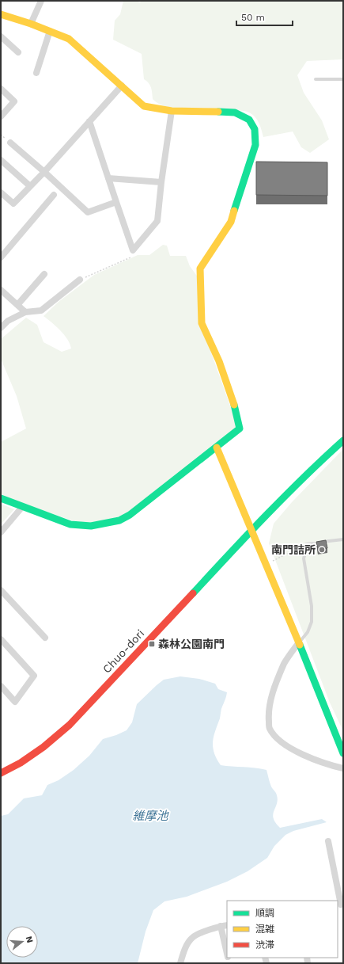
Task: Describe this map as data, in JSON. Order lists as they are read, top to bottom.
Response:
{
  "streets": {
    "street": ["Chuo-dori"]
  },
  "water": ["維摩池"],
  "places": {
    "other": ["南門詰所"],
    "transit": ["森林公園南門"]
  },
  "legend": ["順調", "混雑", "渋滞"],
  "scale_bar": "50 m",
  "north": "right"
}
